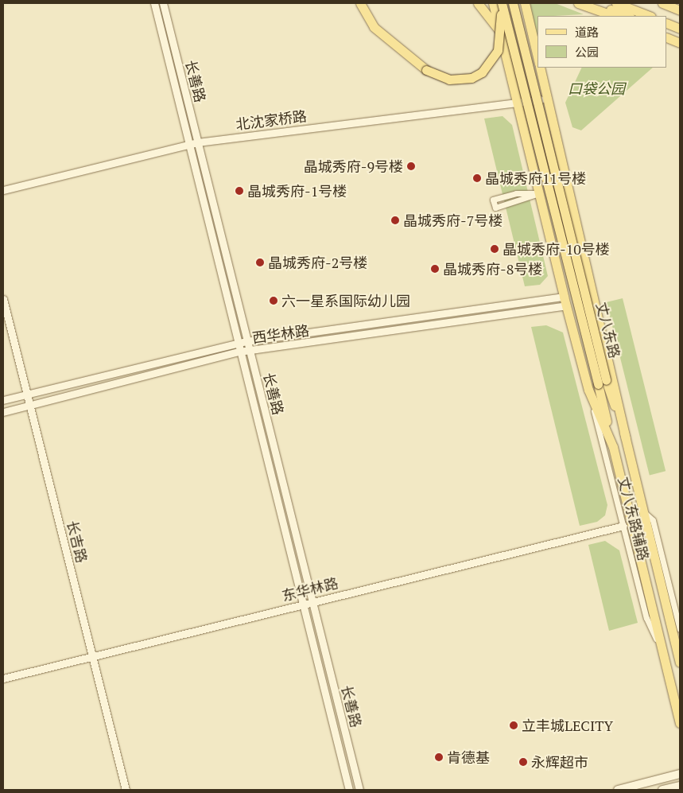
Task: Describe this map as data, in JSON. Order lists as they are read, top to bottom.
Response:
{
  "streets": {
    "main road": ["丈八东路"],
    "street": [
      "长善路",
      "北沈家桥路",
      "西华林路",
      "丈八东路辅路",
      "长吉路",
      "东华林路"
    ]
  },
  "crossings": [
    ["长善路", "北沈家桥路"],
    ["长善路", "西华林路"],
    ["长善路", "东华林路"],
    ["北沈家桥路", "丈八东路"],
    ["丈八东路", "西华林路"],
    ["丈八东路", "丈八东路辅路"],
    ["西华林路", "长吉路"],
    ["丈八东路辅路", "东华林路"],
    ["长吉路", "东华林路"]
  ],
  "parks": ["口袋公园"],
  "places": [
    "晶城秀府-9号楼",
    "晶城秀府11号楼",
    "晶城秀府-1号楼",
    "晶城秀府-7号楼",
    "晶城秀府-10号楼",
    "晶城秀府-2号楼",
    "晶城秀府-8号楼",
    "六一星系国际幼儿园",
    "立丰城LECITY",
    "肯德基",
    "永辉超市"
  ],
  "legend": ["道路", "公园"]
}
